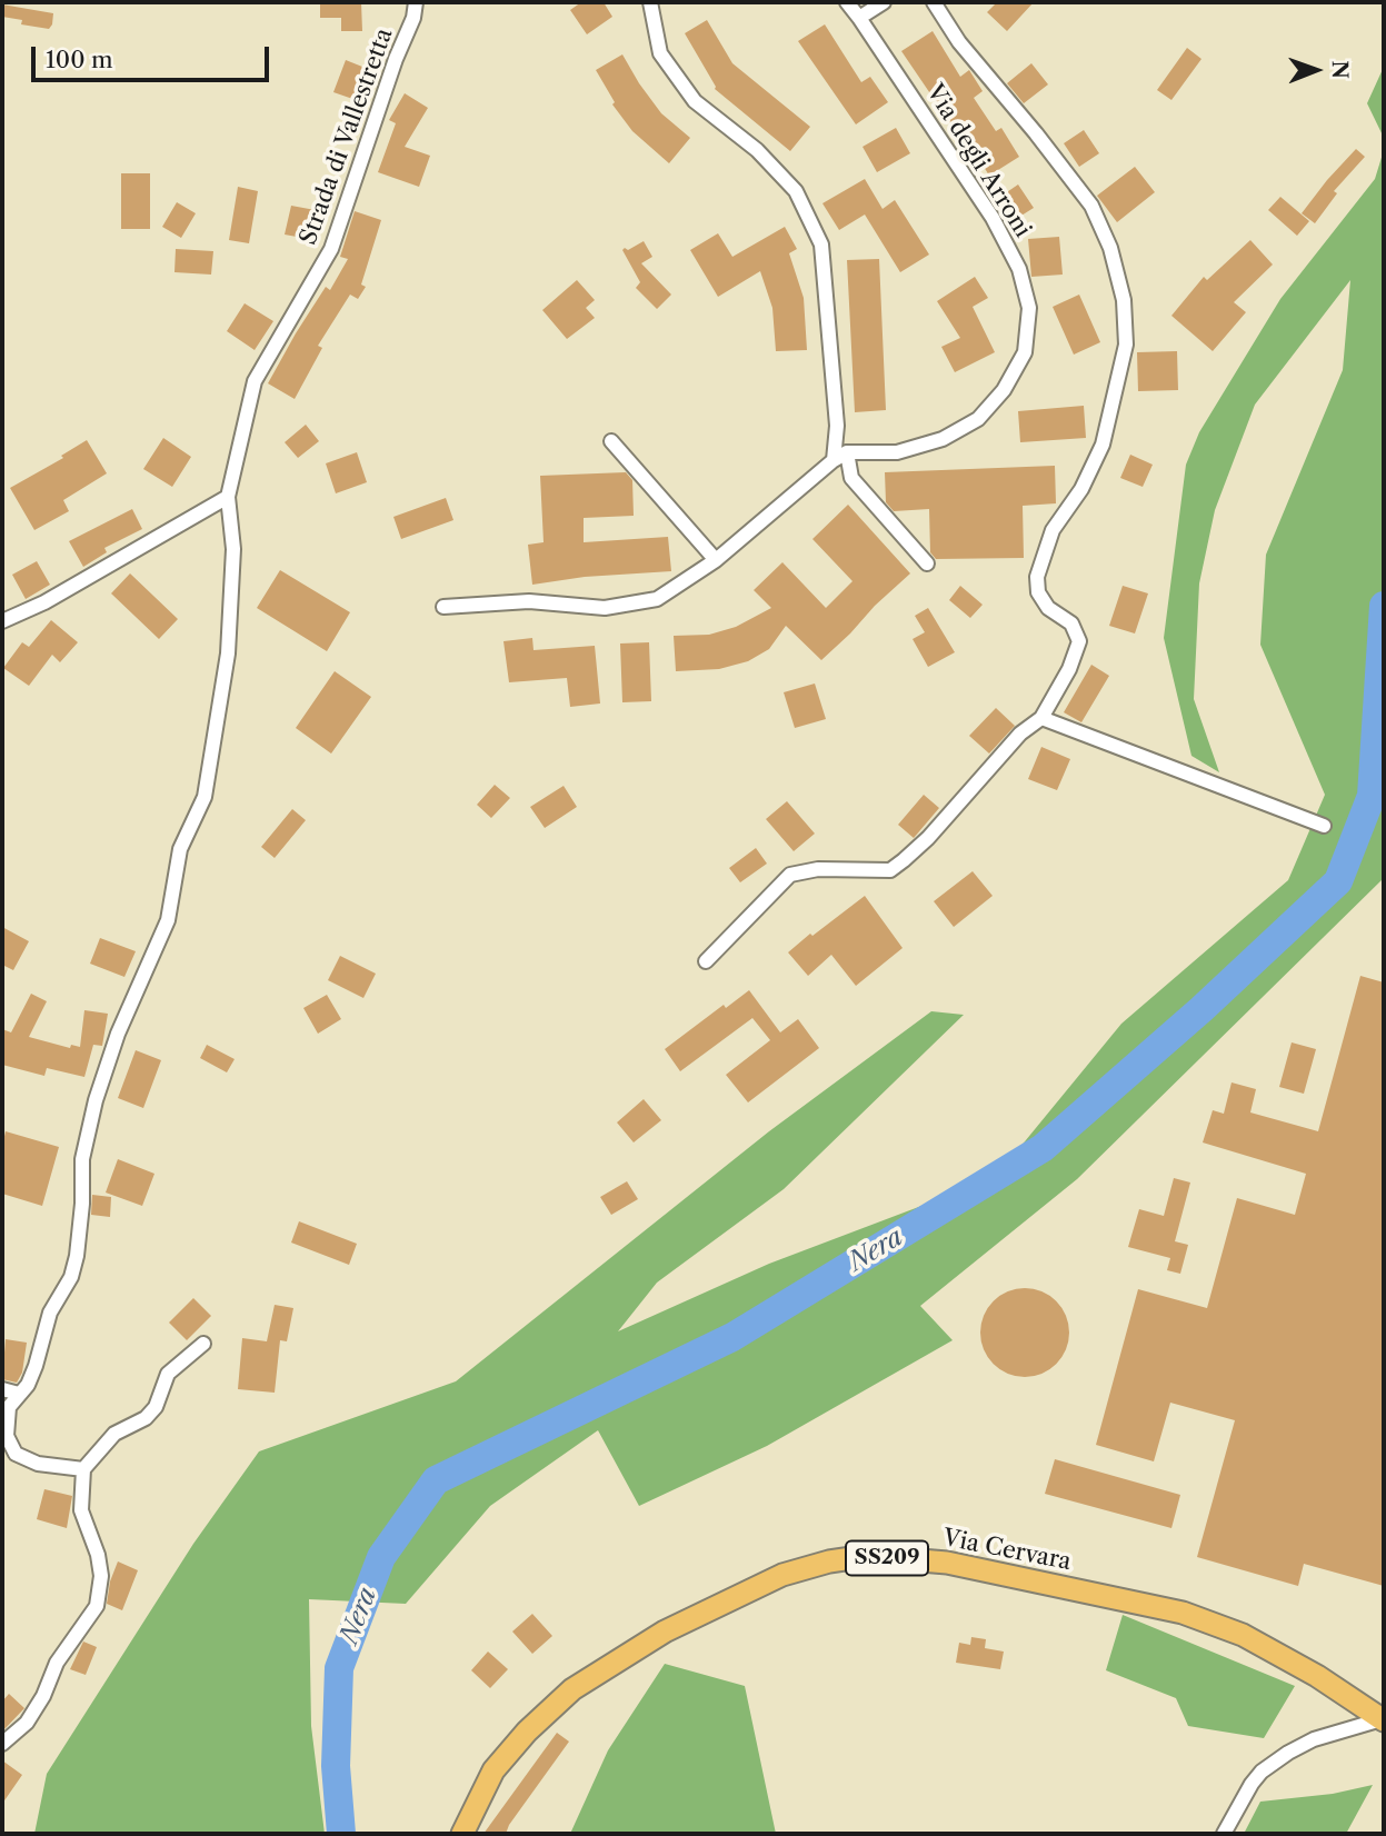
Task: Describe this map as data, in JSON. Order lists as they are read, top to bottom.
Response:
{
  "streets": {
    "main road": ["Via Cervara", "SS209"],
    "street": ["Strada di Vallestretta", "Via degli Arroni"]
  },
  "water": ["Nera"],
  "scale_bar": "100 m",
  "north": "right"
}
